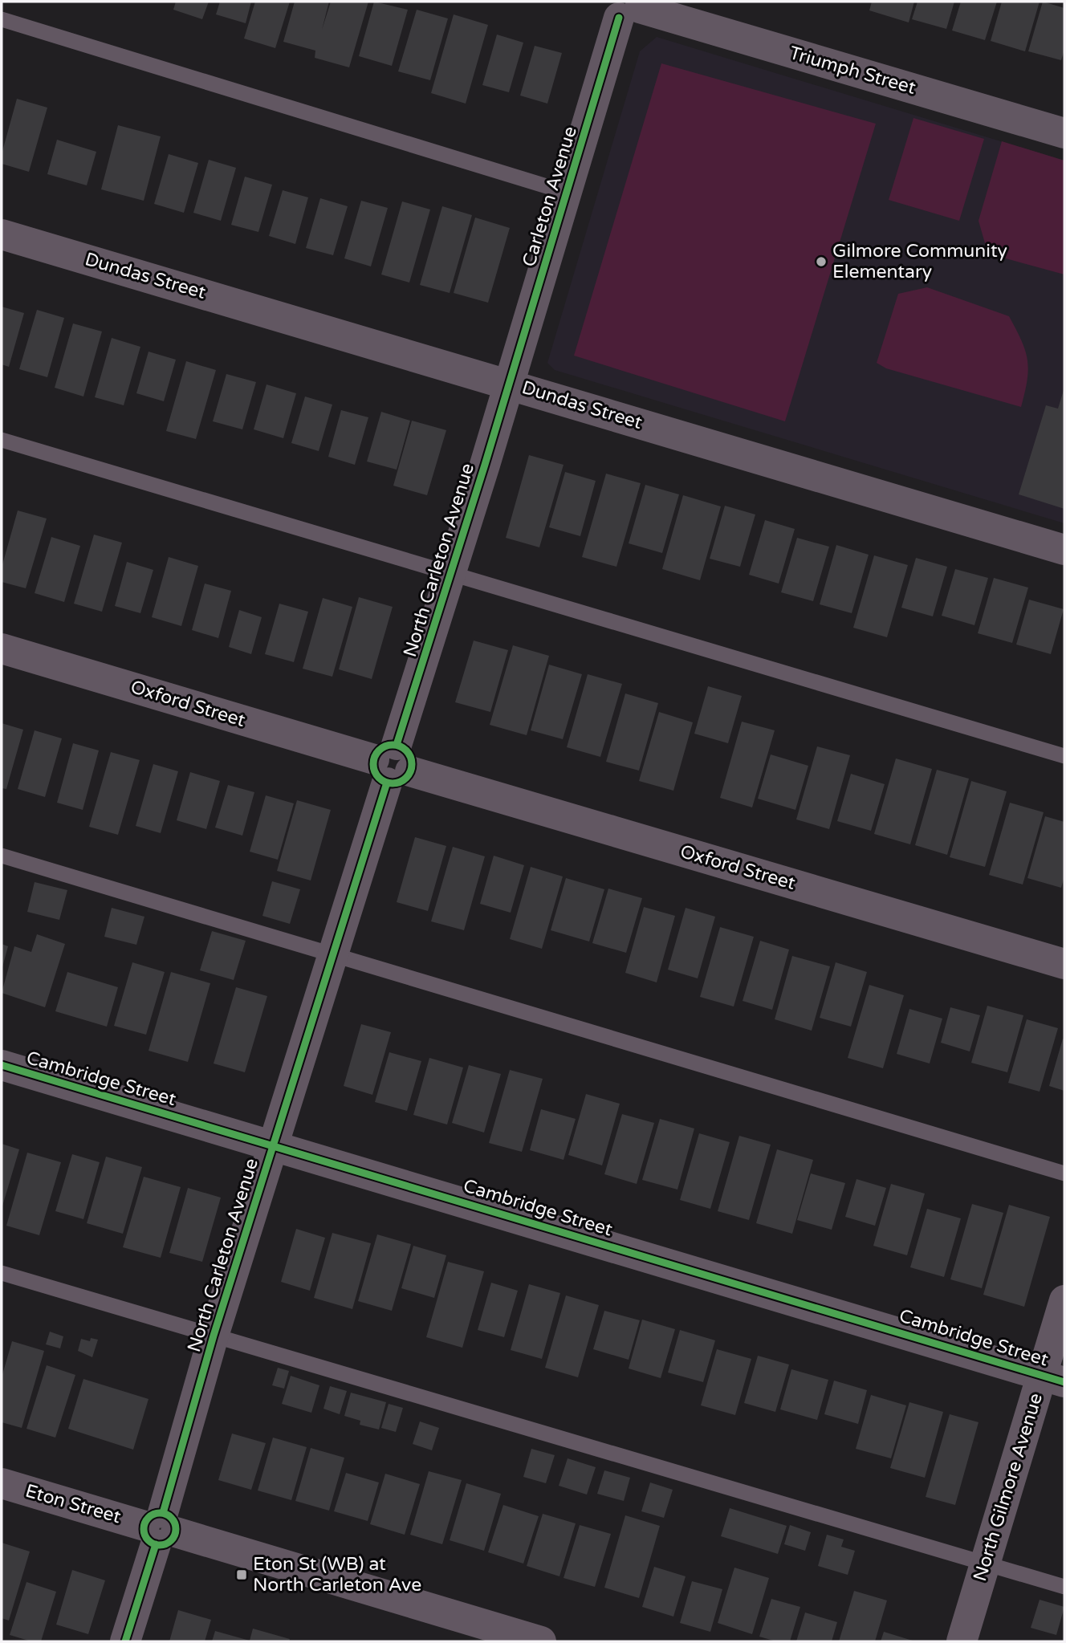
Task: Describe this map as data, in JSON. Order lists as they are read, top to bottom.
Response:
{
  "streets": {
    "street": [
      "Triumph Street",
      "Carleton Avenue",
      "Dundas Street",
      "North Carleton Avenue",
      "Oxford Street",
      "Cambridge Street",
      "North Gilmore Avenue",
      "Eton Street"
    ]
  },
  "crossings": [
    ["Triumph Street", "Carleton Avenue"],
    ["Carleton Avenue", "Dundas Street"],
    ["Carleton Avenue", "North Carleton Avenue"],
    ["Dundas Street", "North Carleton Avenue"],
    ["North Carleton Avenue", "Oxford Street"],
    ["North Carleton Avenue", "Cambridge Street"],
    ["North Carleton Avenue", "Eton Street"],
    ["Cambridge Street", "North Gilmore Avenue"]
  ],
  "places": {
    "other": ["Gilmore Community Elementary"],
    "transit": ["Eton St (WB) at North Carleton Ave"]
  }
}
